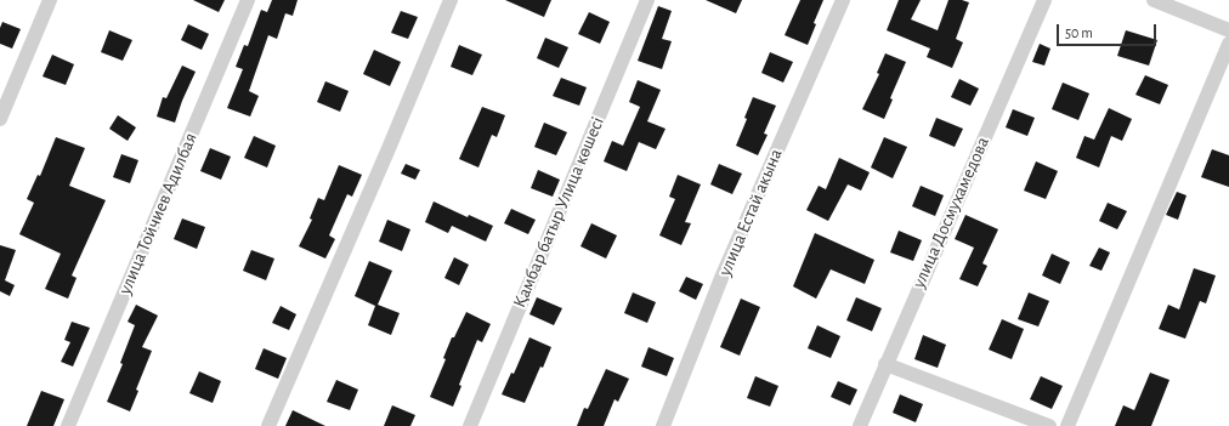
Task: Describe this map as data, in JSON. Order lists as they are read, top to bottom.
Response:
{
  "streets": {
    "street": [
      "Қамбар батыр Улица көшесі",
      "улица Естай акына",
      "улица Досмухамедова",
      "улица Тойчиев Адилбая"
    ]
  },
  "scale_bar": "50 m"
}
